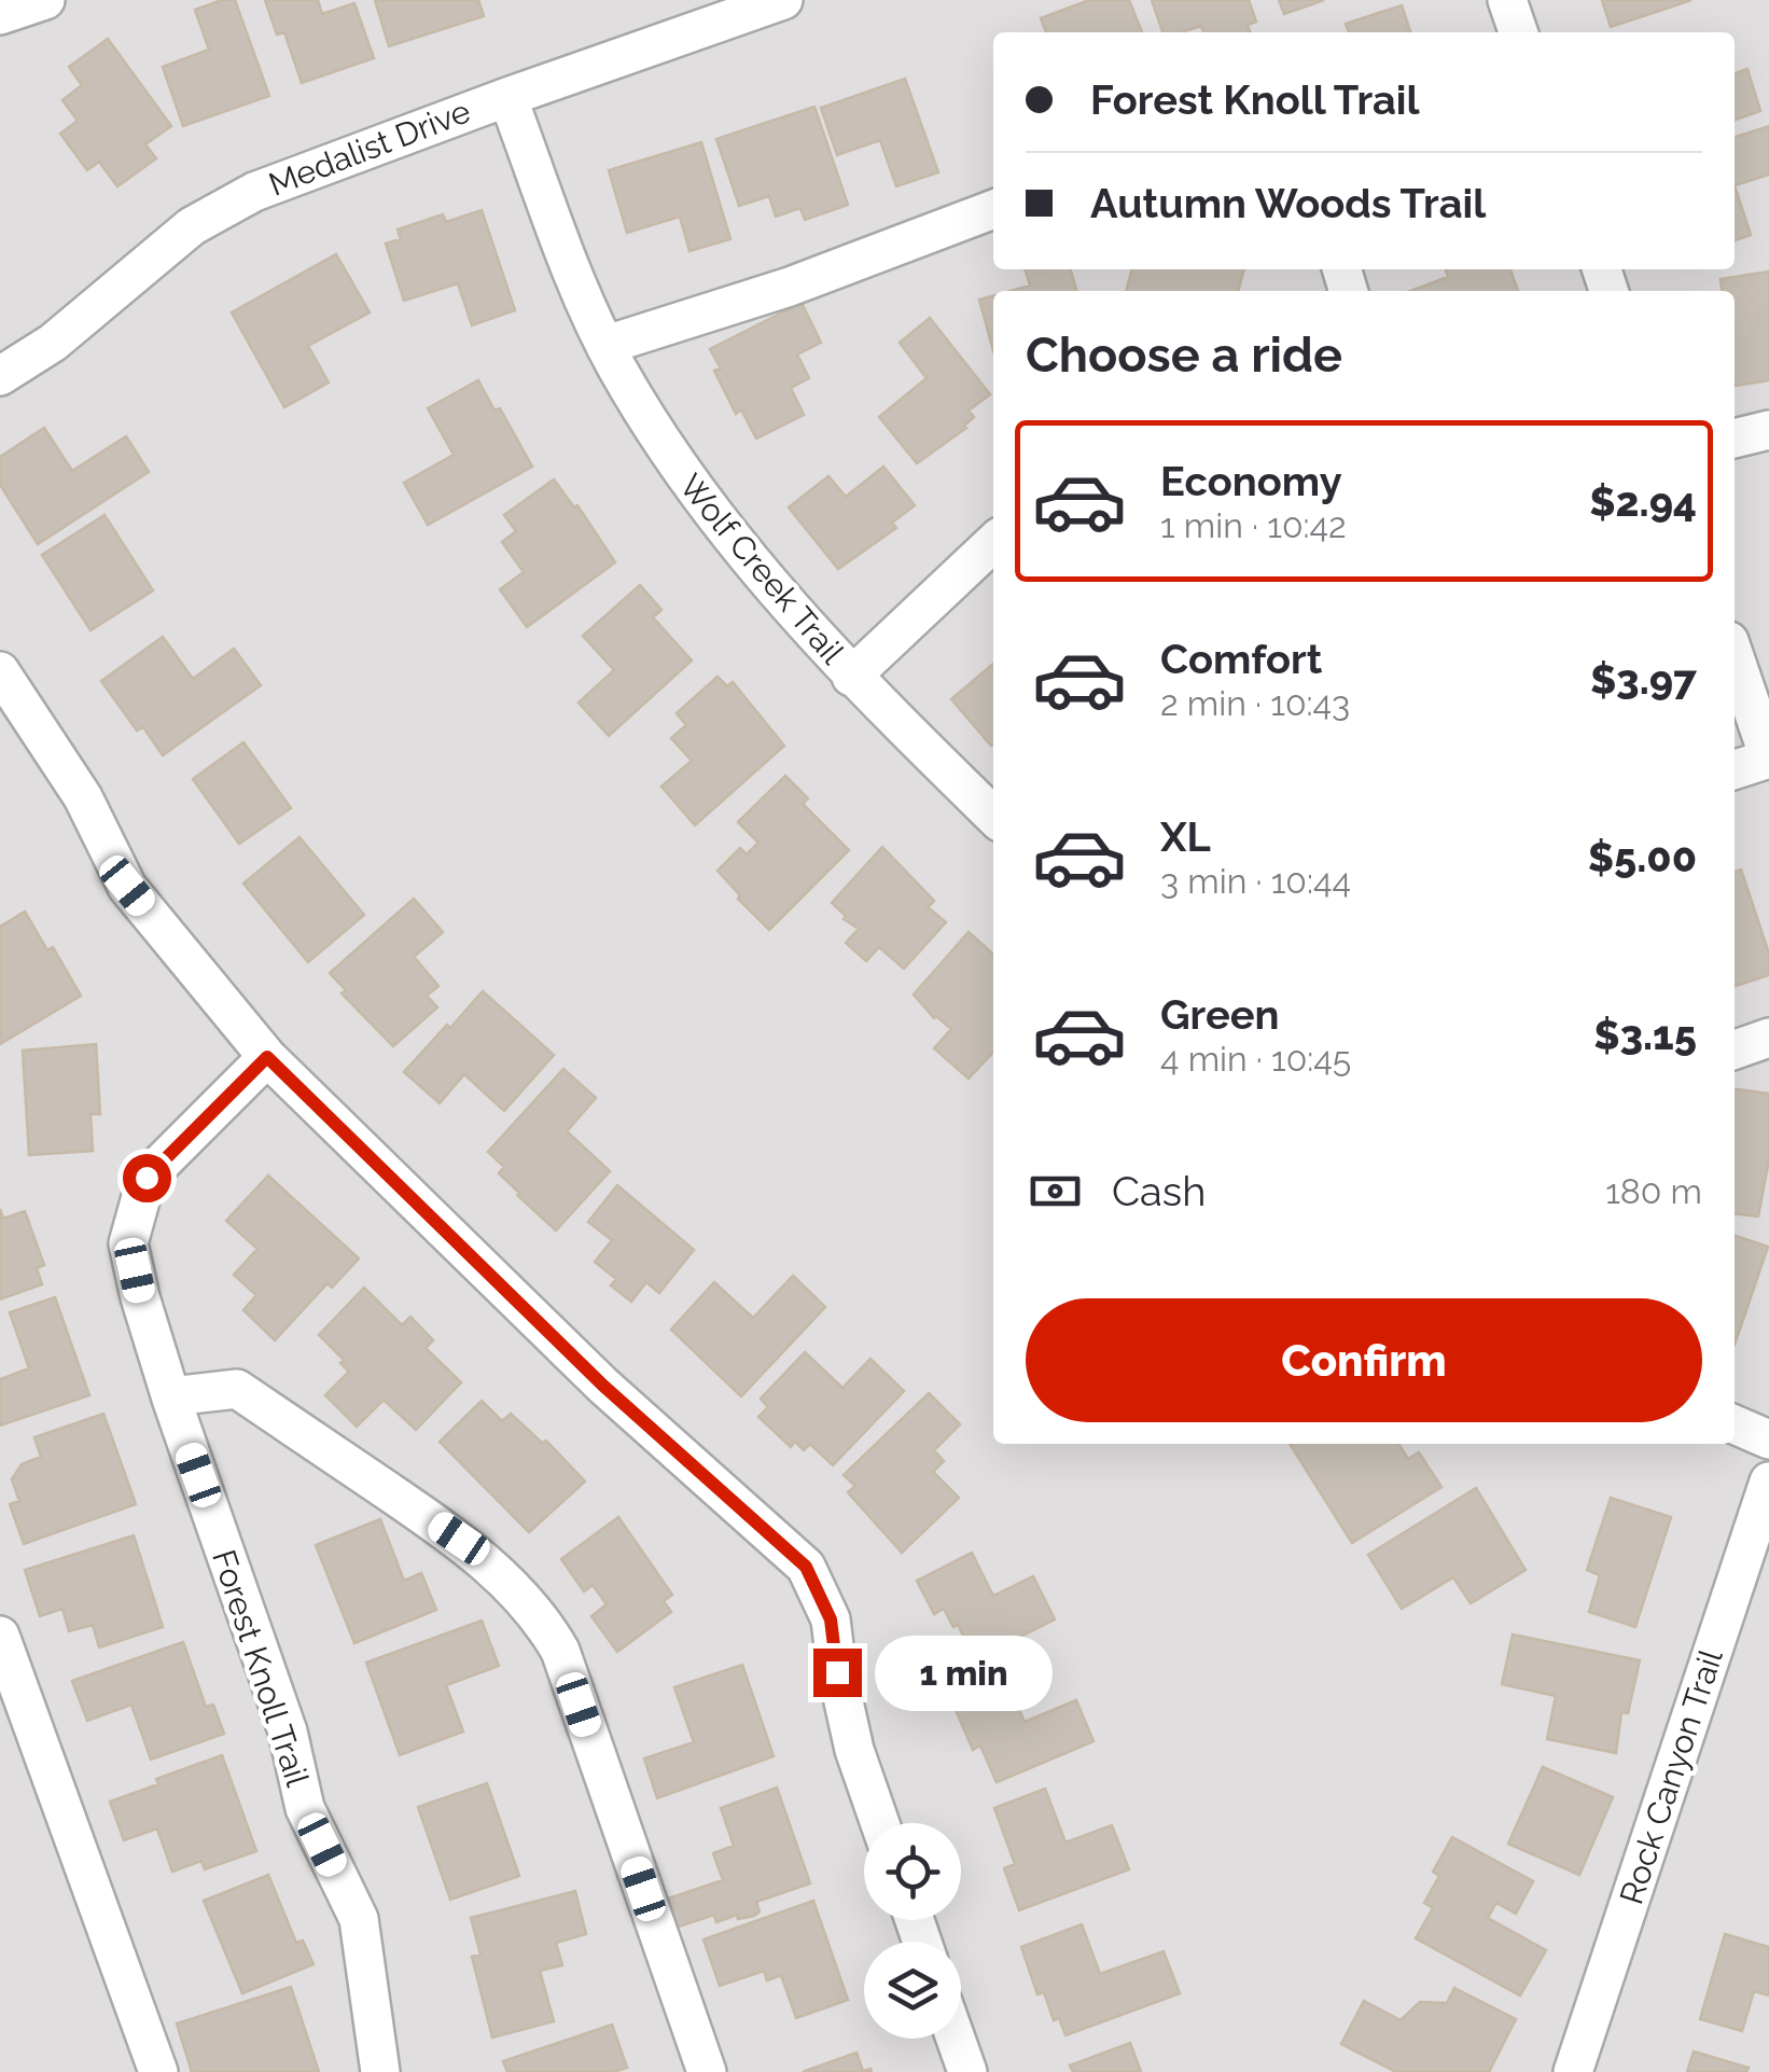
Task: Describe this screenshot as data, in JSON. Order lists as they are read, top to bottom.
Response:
{
  "streets": {
    "street": [
      "Medalist Drive",
      "Wolf Creek Trail",
      "Forest Knoll Trail",
      "Rock Canyon Trail"
    ]
  },
  "crossings": [
    ["Medalist Drive", "Wolf Creek Trail"]
  ],
  "page": {
    "banner": ["Forest Knoll Trail", "Autumn Woods Trail"],
    "heading": "Choose a ride",
    "list": [
      {
        "name": "Economy",
        "note": "1 min · 10:42",
        "value": "$2.94"
      },
      {
        "name": "Comfort",
        "note": "2 min · 10:43",
        "value": "$3.97"
      },
      {
        "name": "XL",
        "note": "3 min · 10:44",
        "value": "$5.00"
      },
      {
        "name": "Green",
        "note": "4 min · 10:45",
        "value": "$3.15"
      }
    ],
    "pay": ["Cash", "180 m"],
    "buttons": "Confirm",
    "bubble": "1 min"
  }
}
